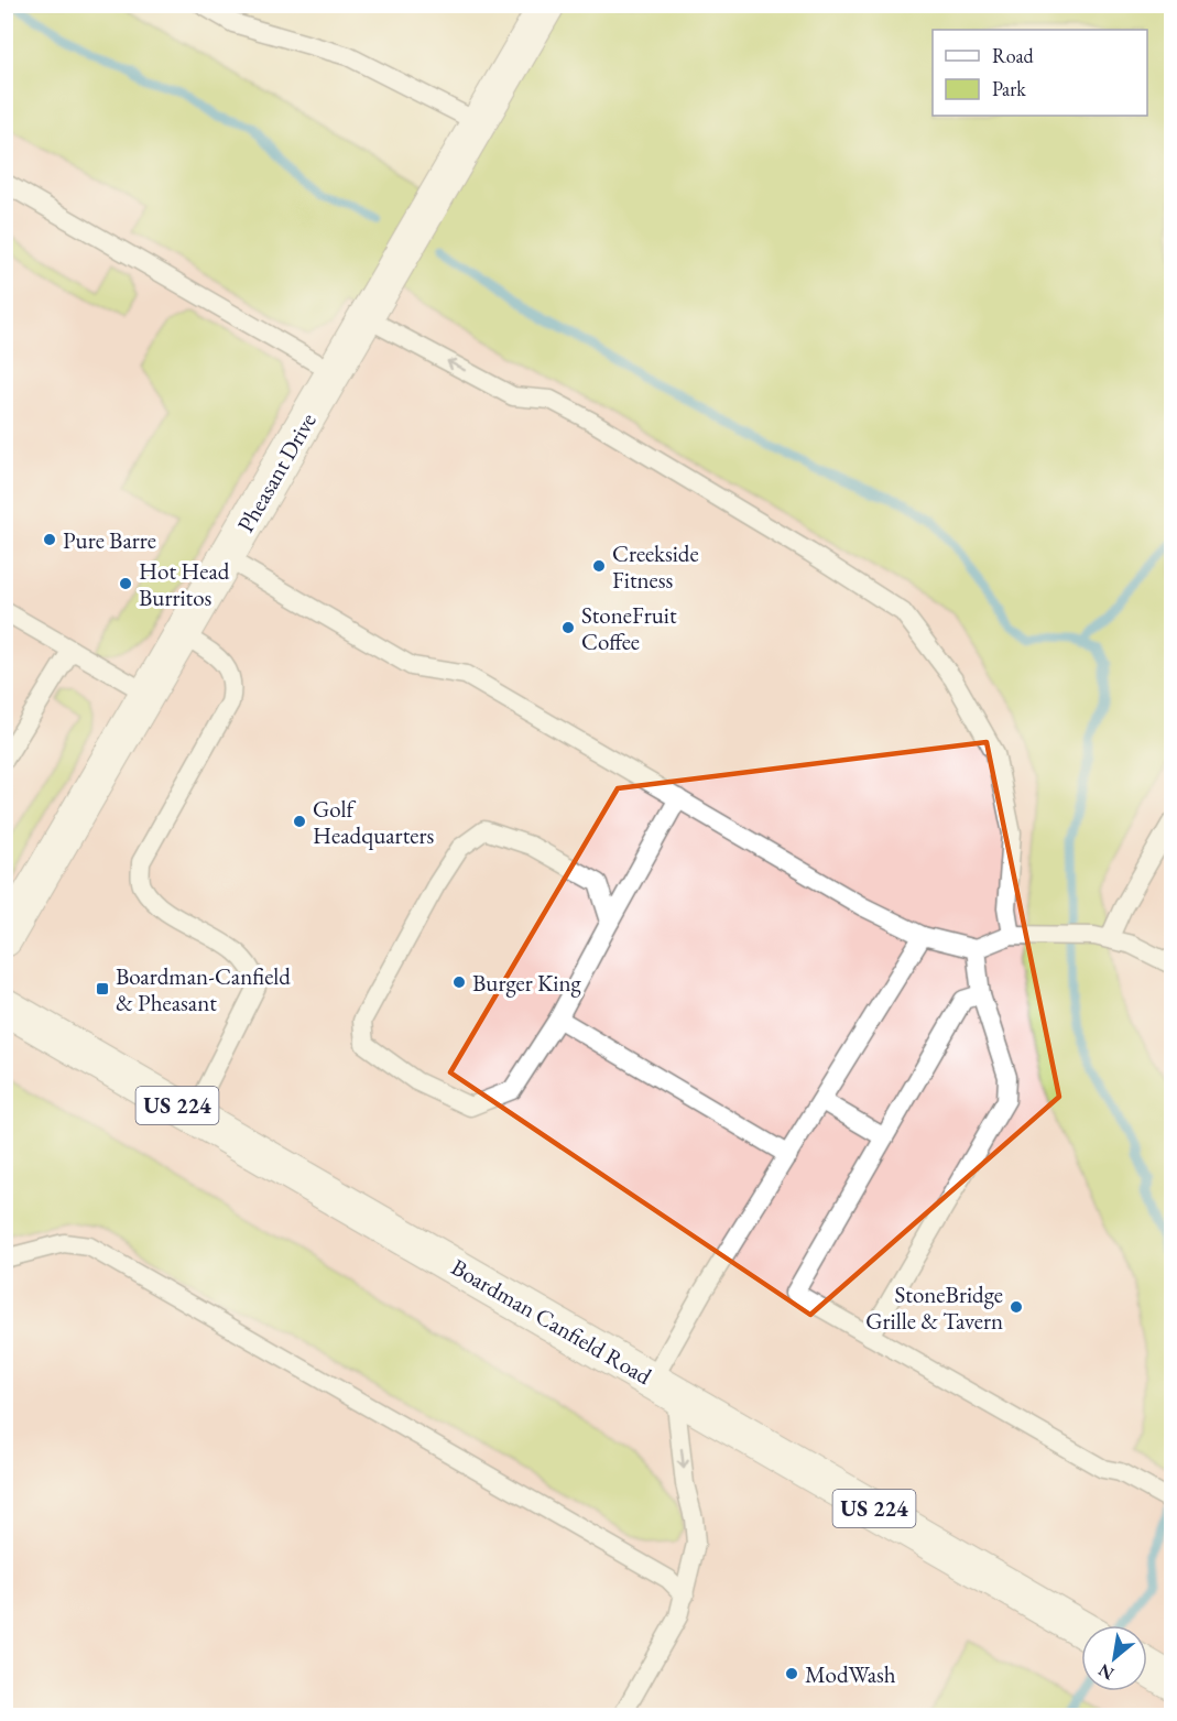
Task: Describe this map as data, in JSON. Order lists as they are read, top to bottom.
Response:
{
  "streets": {
    "main road": ["US 224", "Boardman Canfield Road"],
    "street": ["Pheasant Drive"]
  },
  "places": {
    "other": [
      "Pure Barre",
      "Creekside Fitness",
      "Hot Head Burritos",
      "StoneFruit Coffee",
      "Golf Headquarters",
      "Burger King",
      "StoneBridge Grille & Tavern",
      "ModWash"
    ],
    "transit": ["Boardman-Canfield & Pheasant"]
  },
  "legend": ["Road", "Park"],
  "north": "bottom left"
}
